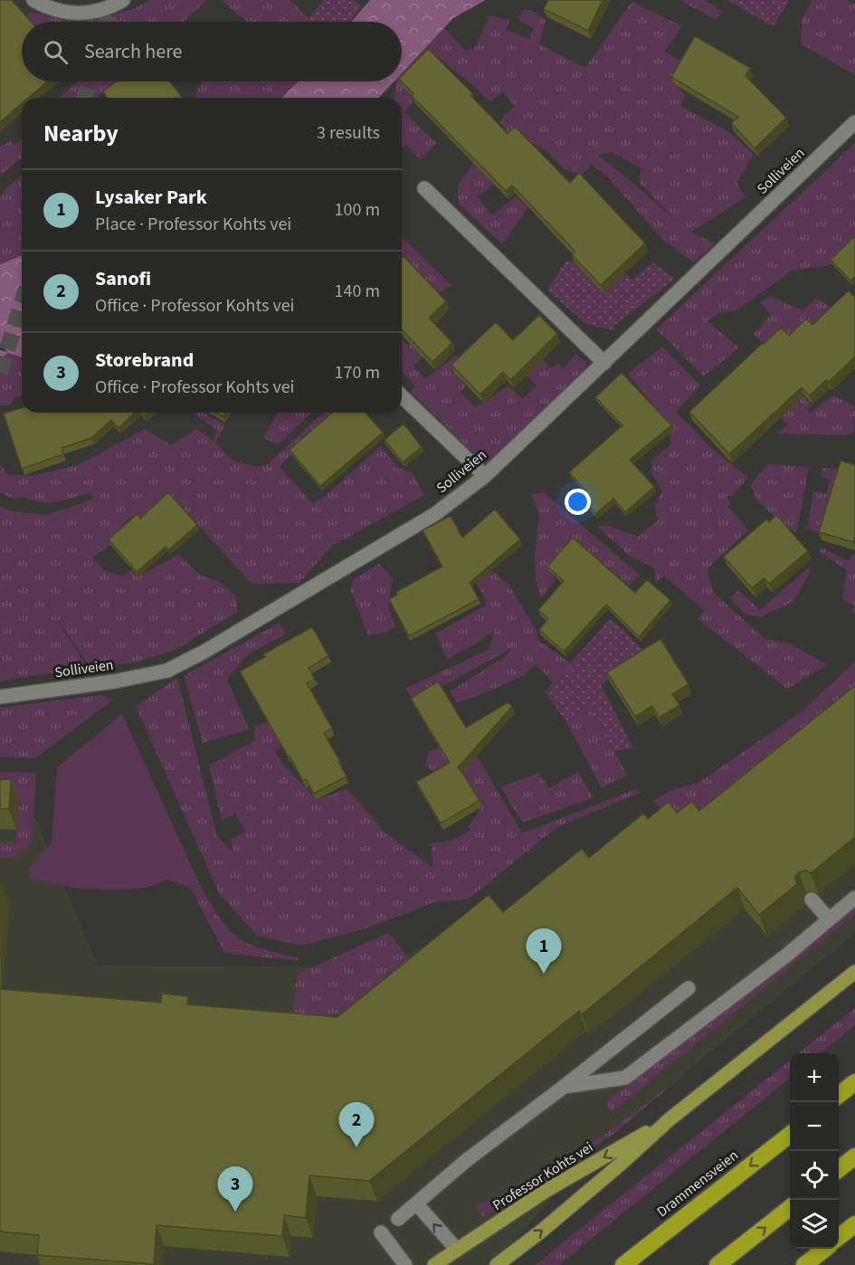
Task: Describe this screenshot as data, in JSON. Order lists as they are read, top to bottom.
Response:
{
  "streets": {
    "highway": ["Drammensveien"],
    "main road": ["Professor Kohts vei"],
    "street": ["Solliveien"]
  },
  "page": {
    "search": "Search here",
    "heading": ["Nearby", "3 results"],
    "list": [
      {
        "mark": "1",
        "name": "Lysaker Park",
        "note": "Place · Professor Kohts vei",
        "value": "100 m"
      },
      {
        "mark": "2",
        "name": "Sanofi",
        "note": "Office · Professor Kohts vei",
        "value": "140 m"
      },
      {
        "mark": "3",
        "name": "Storebrand",
        "note": "Office · Professor Kohts vei",
        "value": "170 m"
      }
    ],
    "pins": ["1", "2", "3"],
    "map_buttons": ["+", "−"]
  }
}
